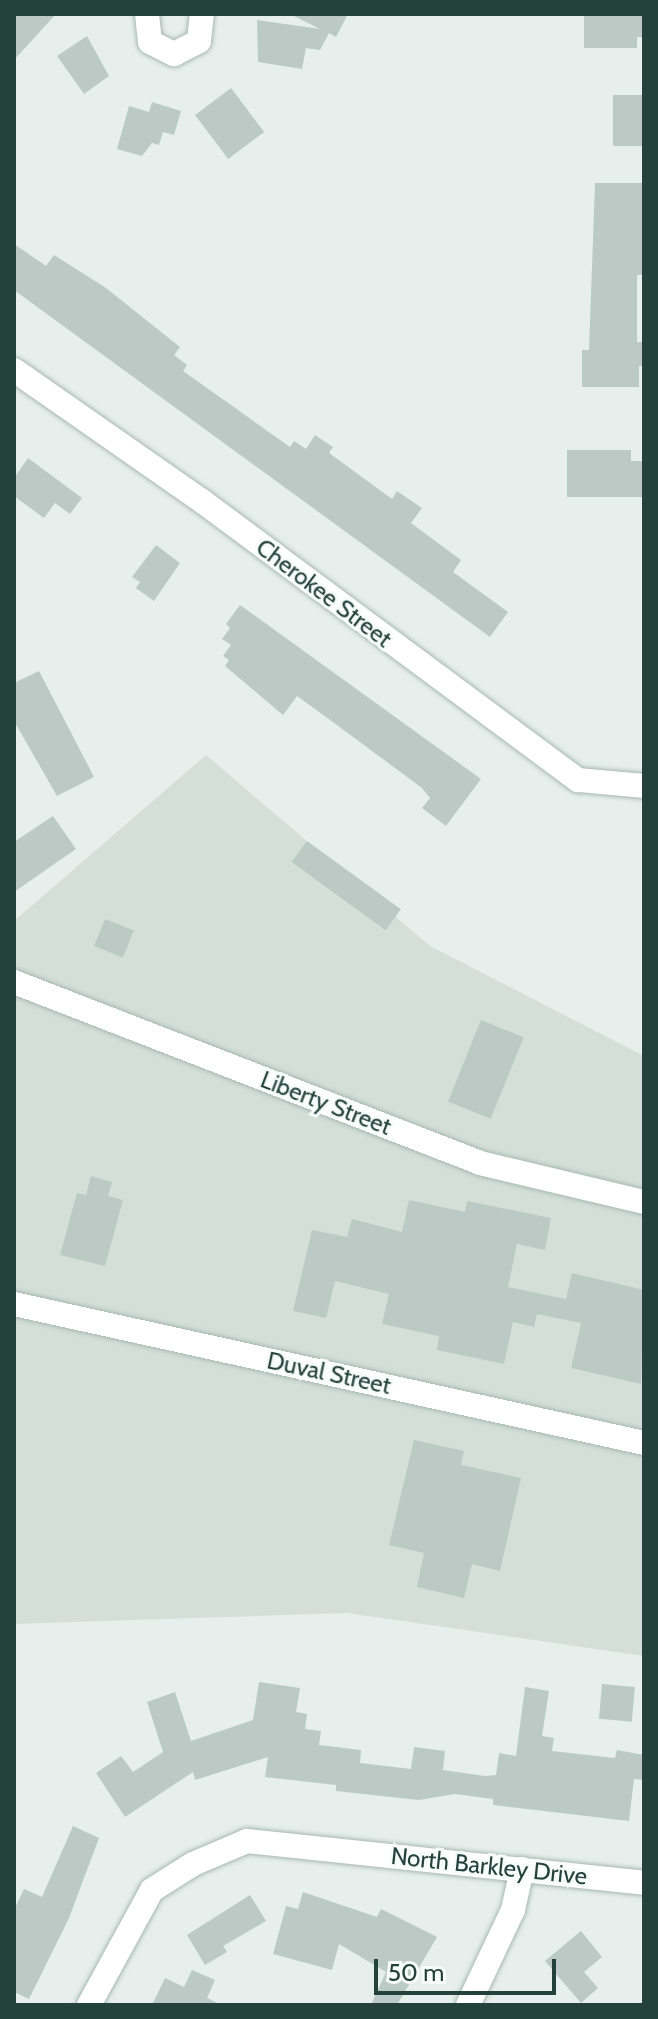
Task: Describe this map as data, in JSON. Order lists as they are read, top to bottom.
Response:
{
  "streets": {
    "street": [
      "Cherokee Street",
      "Liberty Street",
      "Duval Street",
      "North Barkley Drive"
    ]
  },
  "scale_bar": "50 m"
}
